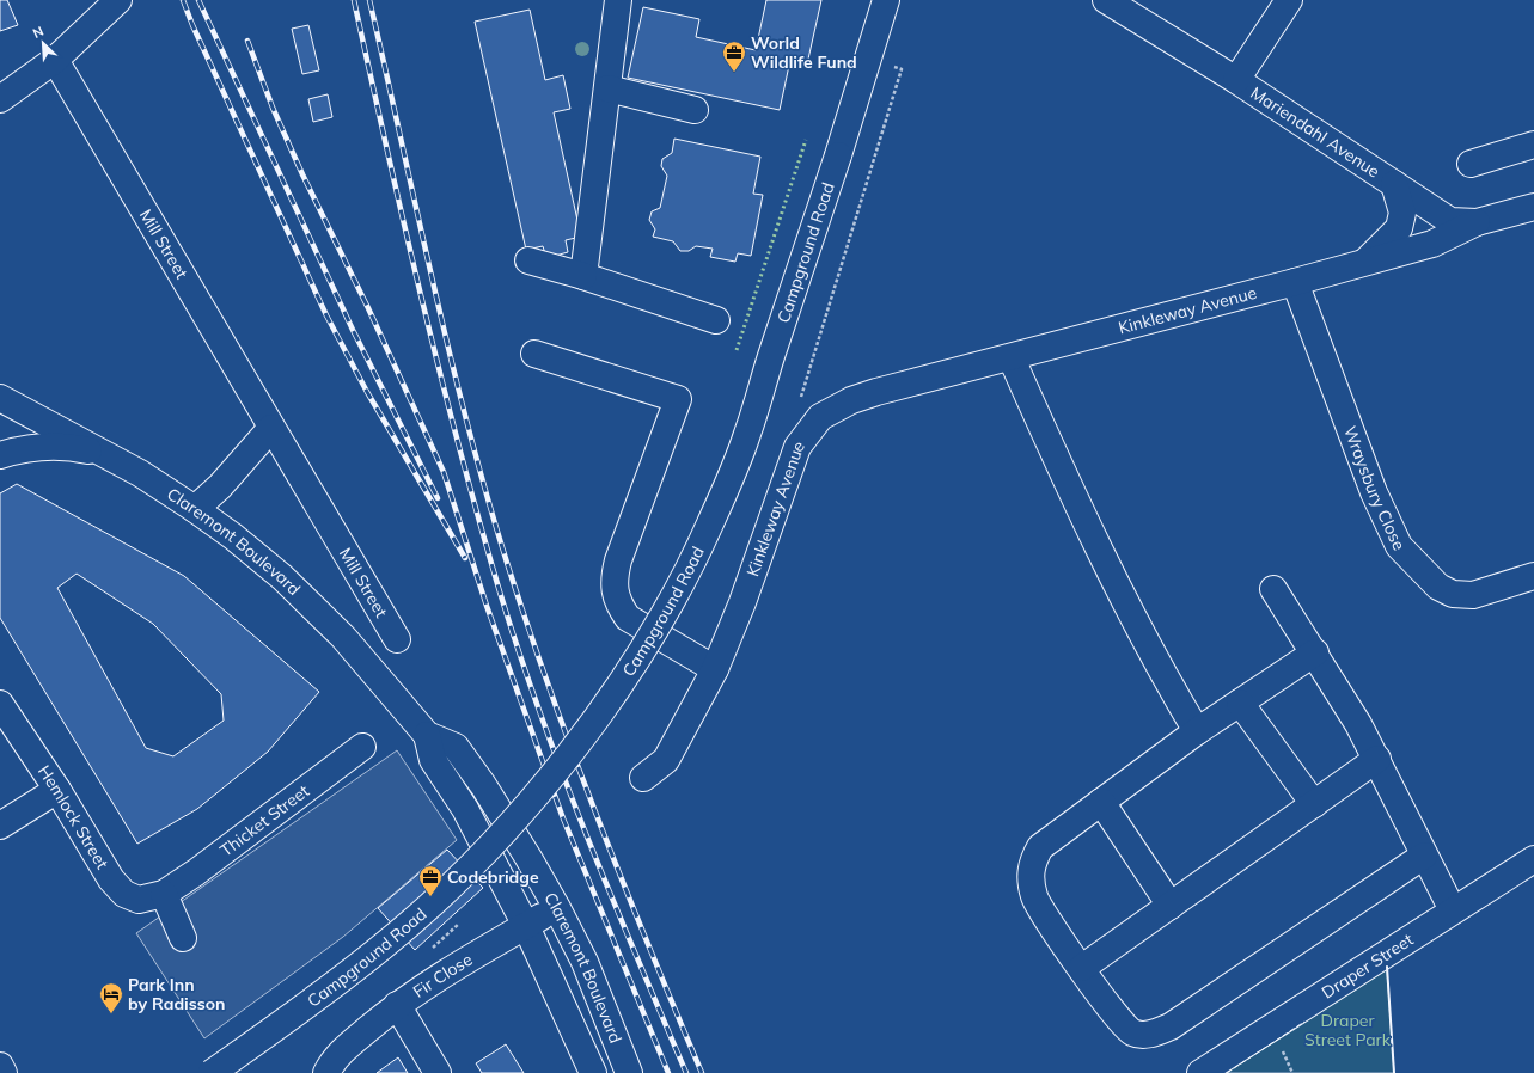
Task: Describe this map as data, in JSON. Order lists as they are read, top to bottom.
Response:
{
  "streets": {
    "street": [
      "Mariendahl Avenue",
      "Mill Street",
      "Campground Road",
      "Kinkleway Avenue",
      "Wraysbury Close",
      "Claremont Boulevard",
      "Hemlock Street",
      "Thicket Street",
      "Draper Street",
      "Fir Close"
    ]
  },
  "crossings": [
    ["Mariendahl Avenue", "Kinkleway Avenue"],
    ["Kinkleway Avenue", "Wraysbury Close"],
    ["Claremont Boulevard", "Fir Close"],
    ["Hemlock Street", "Thicket Street"]
  ],
  "parks": ["Draper Street Park"],
  "places": {
    "office": ["World Wildlife Fund", "Codebridge"],
    "hotel": ["Park Inn by Radisson"]
  },
  "north": "top left"
}
